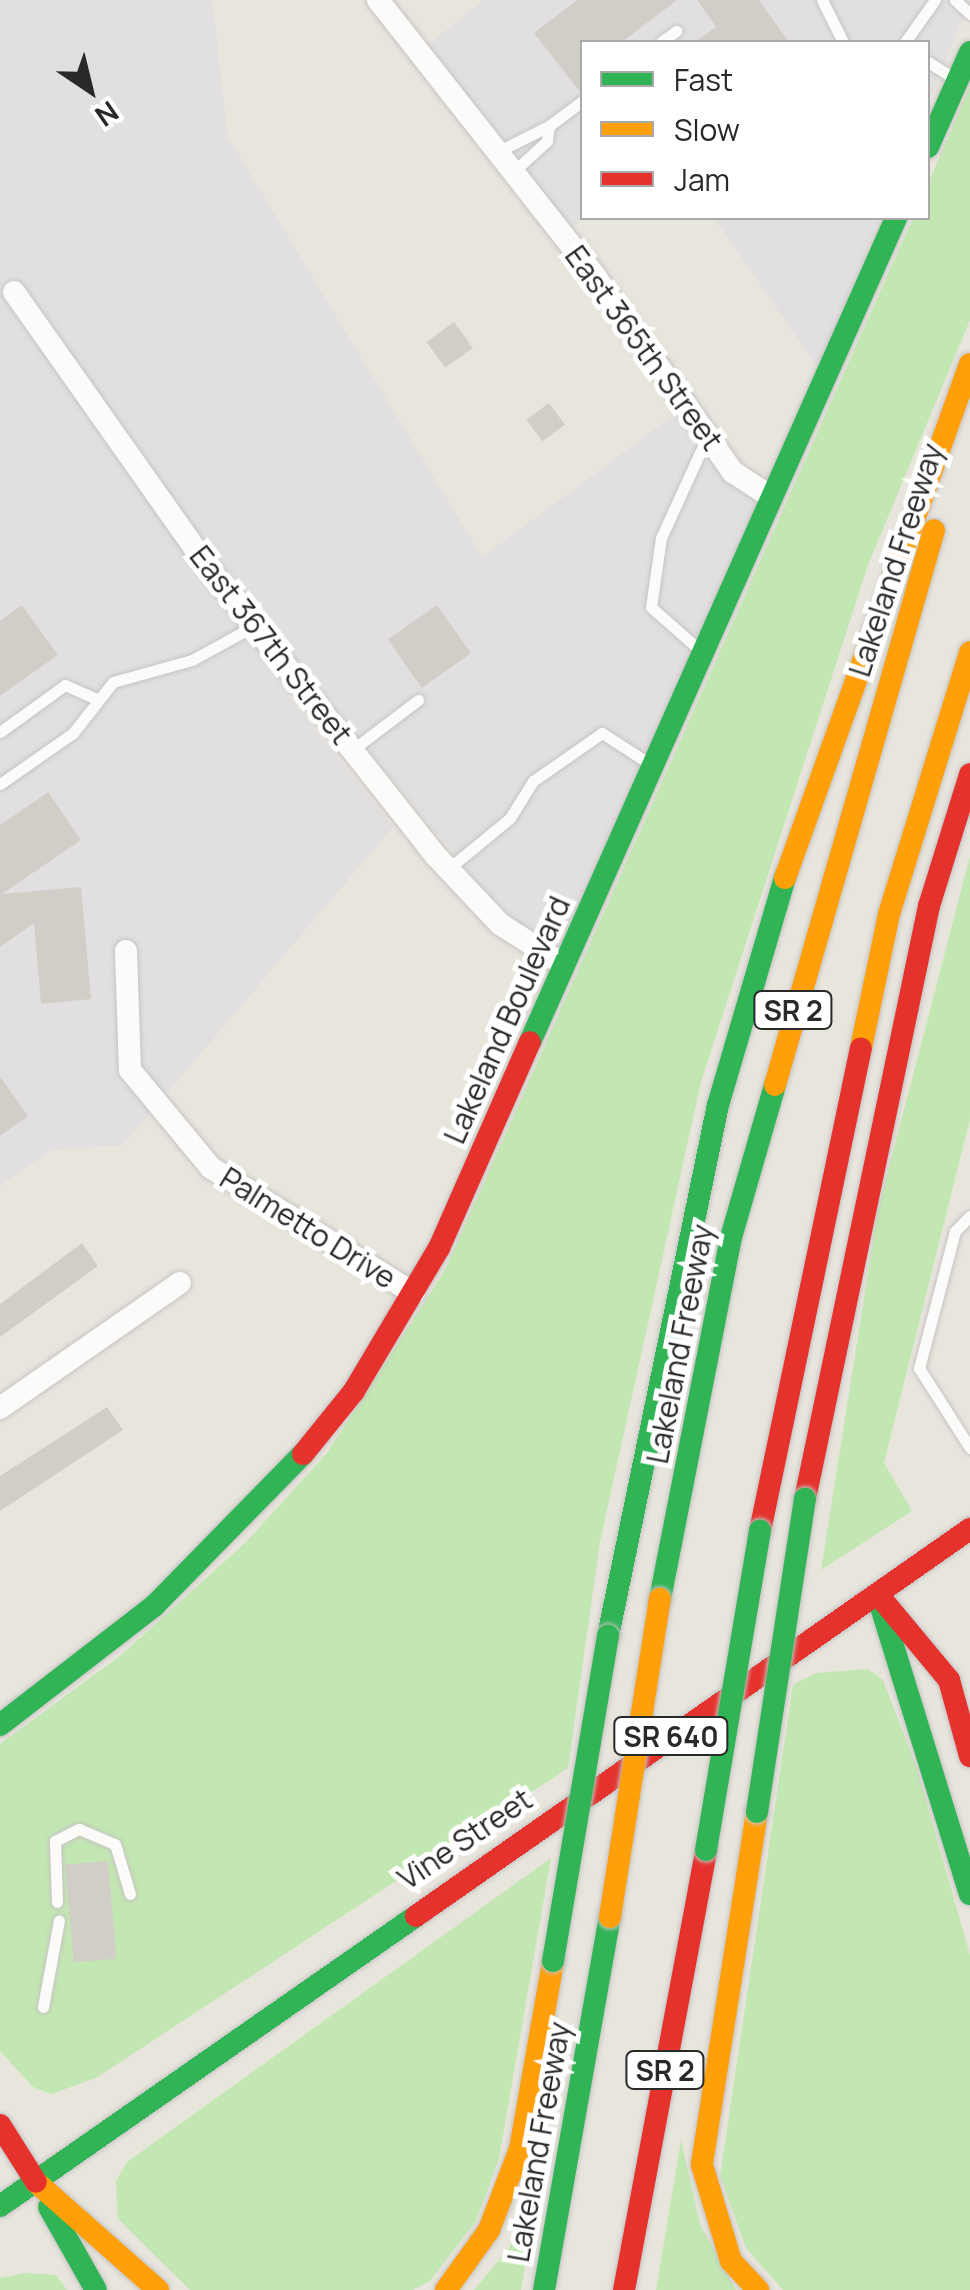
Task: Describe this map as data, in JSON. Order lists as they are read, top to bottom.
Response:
{
  "streets": {
    "main road": [
      "Lakeland Freeway",
      "SR 2",
      "Lakeland Boulevard",
      "SR 640",
      "Vine Street"
    ],
    "street": ["East 365th Street", "East 367th Street", "Palmetto Drive"]
  },
  "crossings": [
    ["East 365th Street", "Lakeland Boulevard"],
    ["East 367th Street", "Lakeland Boulevard"],
    ["Lakeland Boulevard", "Palmetto Drive"]
  ],
  "legend": ["Fast", "Slow", "Jam"],
  "north": "bottom right"
}
